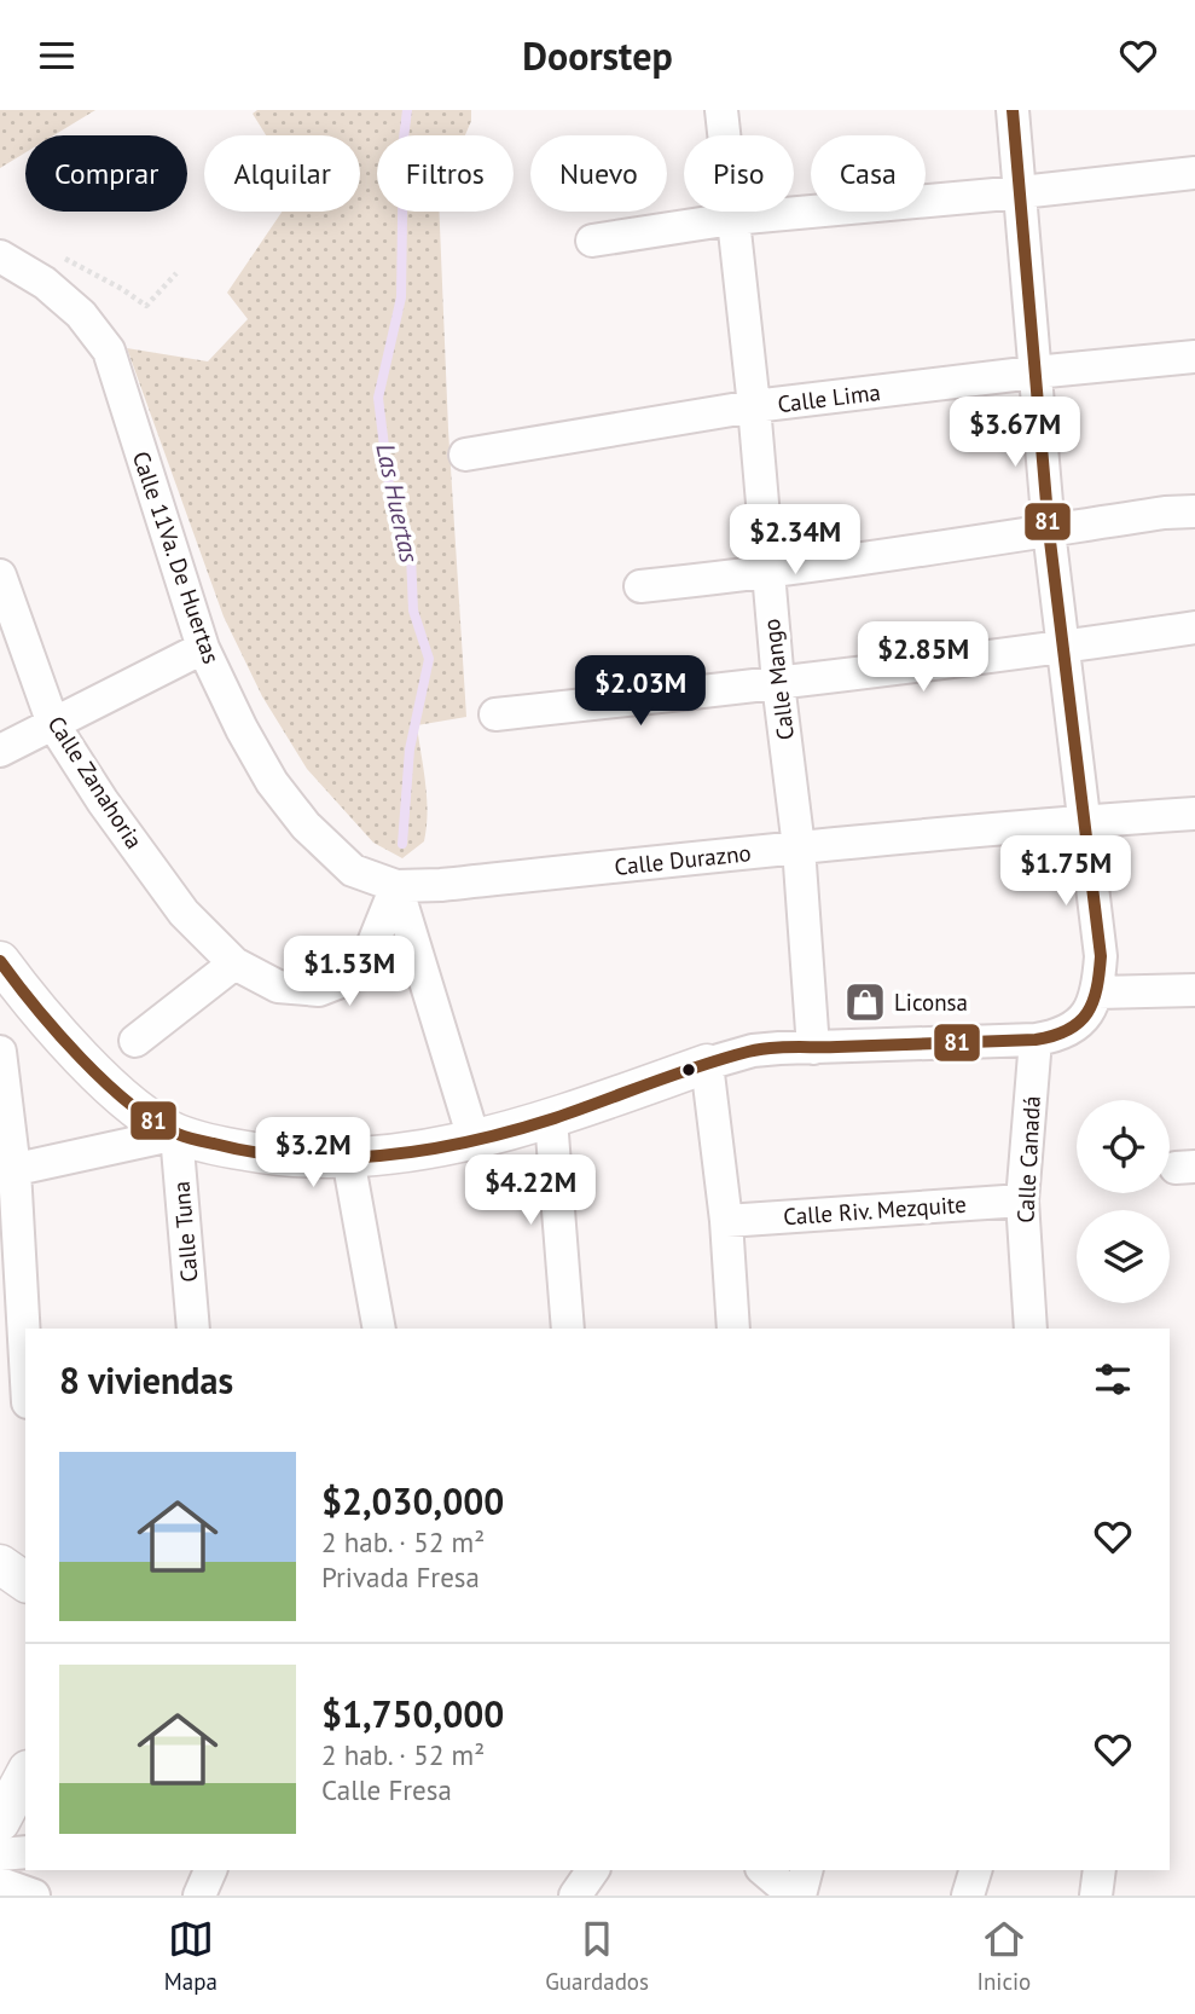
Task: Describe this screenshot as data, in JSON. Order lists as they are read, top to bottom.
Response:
{
  "streets": {
    "street": [
      "Calle Lima",
      "Calle 11Va. De Huertas",
      "Calle Mango",
      "Calle Zanahoria",
      "Calle Durazno",
      "Calle Canadá",
      "Calle Riv. Mezquite",
      "Calle Tuna"
    ]
  },
  "crossings": [
    ["Calle Lima", "Calle Mango"],
    ["Calle 11Va. De Huertas", "Calle Durazno"],
    ["Calle Mango", "Calle Durazno"],
    ["Calle Canadá", "Calle Riv. Mezquite"]
  ],
  "water": ["Las Huertas"],
  "places": {
    "shop": ["Liconsa"]
  },
  "lines": ["transit line 81"],
  "page": {
    "header": "Doorstep",
    "chip": [
      "Comprar",
      "Alquilar",
      "Filtros",
      "Nuevo",
      "Piso",
      "Casa"
    ],
    "price": [
      "$3.67M",
      "$2.34M",
      "$2.85M",
      "$2.03M",
      "$1.75M",
      "$1.53M",
      "$3.2M",
      "$4.22M"
    ],
    "heading": "8 viviendas",
    "list": [
      {
        "name": "$2,030,000",
        "note": "2 hab. · 52 m² · Privada Fresa"
      },
      {
        "name": "$1,750,000",
        "note": "2 hab. · 52 m² · Calle Fresa"
      }
    ],
    "tabs": ["Mapa", "Guardados", "Inicio"]
  }
}
